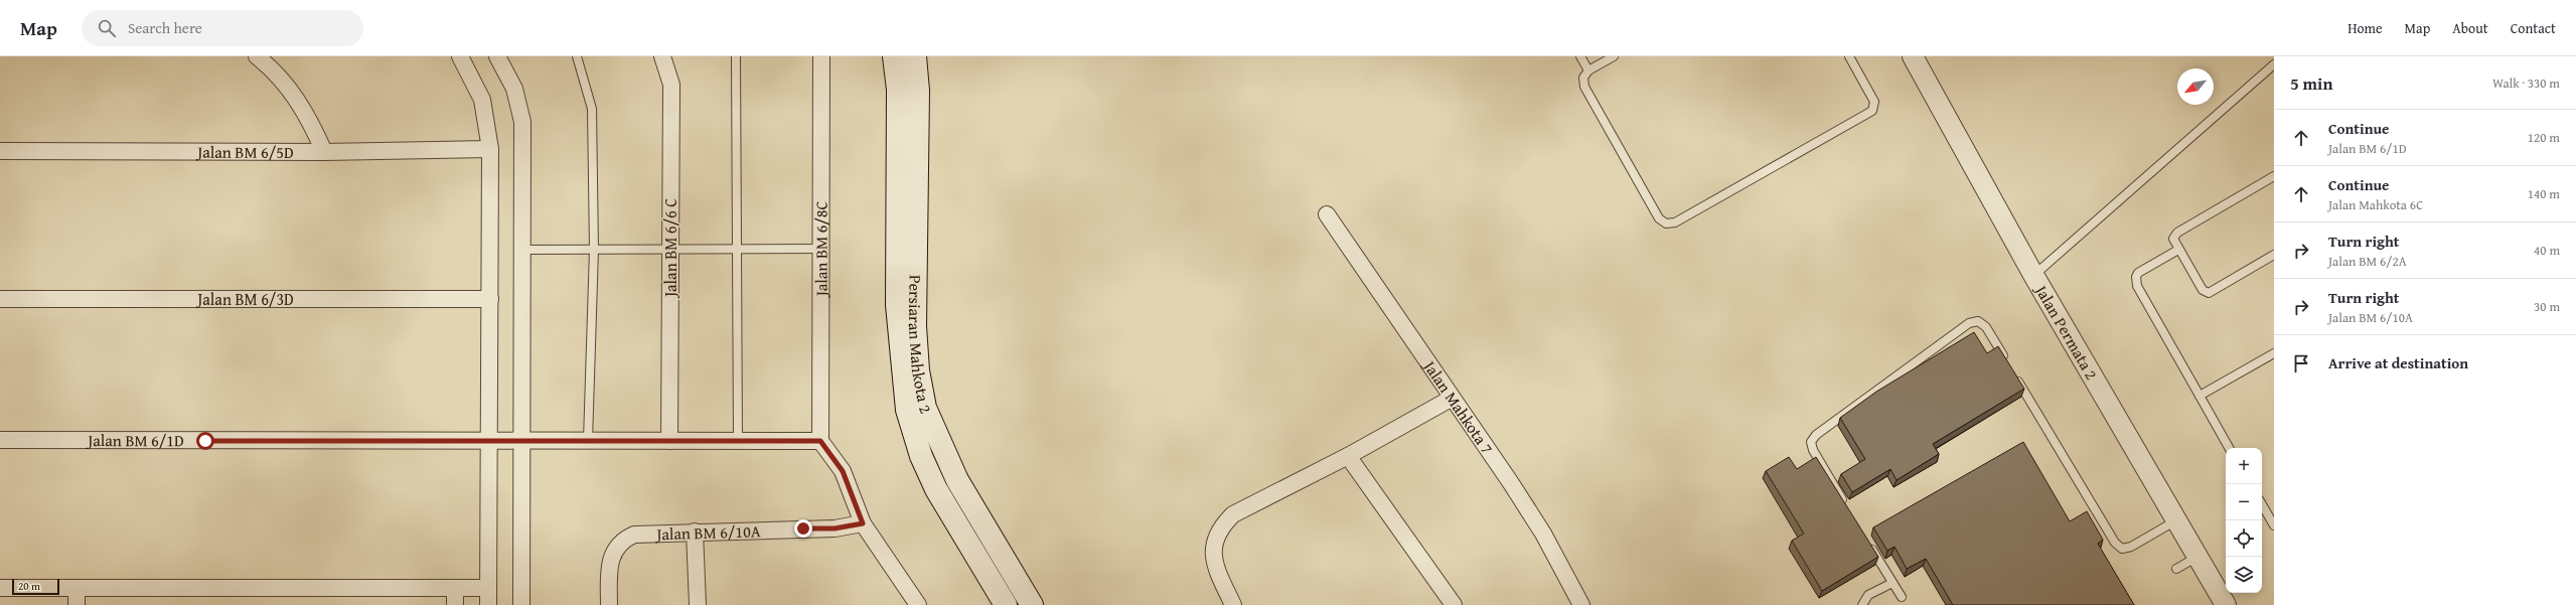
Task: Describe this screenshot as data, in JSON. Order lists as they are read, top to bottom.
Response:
{
  "streets": {
    "main road": ["Persiaran Mahkota 2"],
    "street": [
      "Jalan BM 6/5D",
      "Jalan BM 6/6 C",
      "Jalan BM 6/8C",
      "Jalan BM 6/3D",
      "Jalan Permata 2",
      "Jalan Mahkota 7",
      "Jalan BM 6/1D",
      "Jalan BM 6/10A"
    ]
  },
  "crossings": [
    ["Jalan BM 6/6 C", "Jalan BM 6/1D"],
    ["Jalan BM 6/8C", "Jalan BM 6/1D"]
  ],
  "scale_bar": "20 m",
  "north": "bottom left",
  "page": {
    "header": "Map",
    "search": "Search here",
    "nav": [
      "Home",
      "Map",
      "About",
      "Contact"
    ],
    "heading": ["5 min", "Walk · 330 m"],
    "list": [
      ["Continue", "Jalan BM 6/1D", "120 m"],
      ["Continue", "Jalan Mahkota 6C", "140 m"],
      ["Turn right", "Jalan BM 6/2A", "40 m"],
      ["Turn right", "Jalan BM 6/10A", "30 m"],
      "Arrive at destination"
    ],
    "map_buttons": ["+", "−"],
    "scale": "20 m"
  }
}
